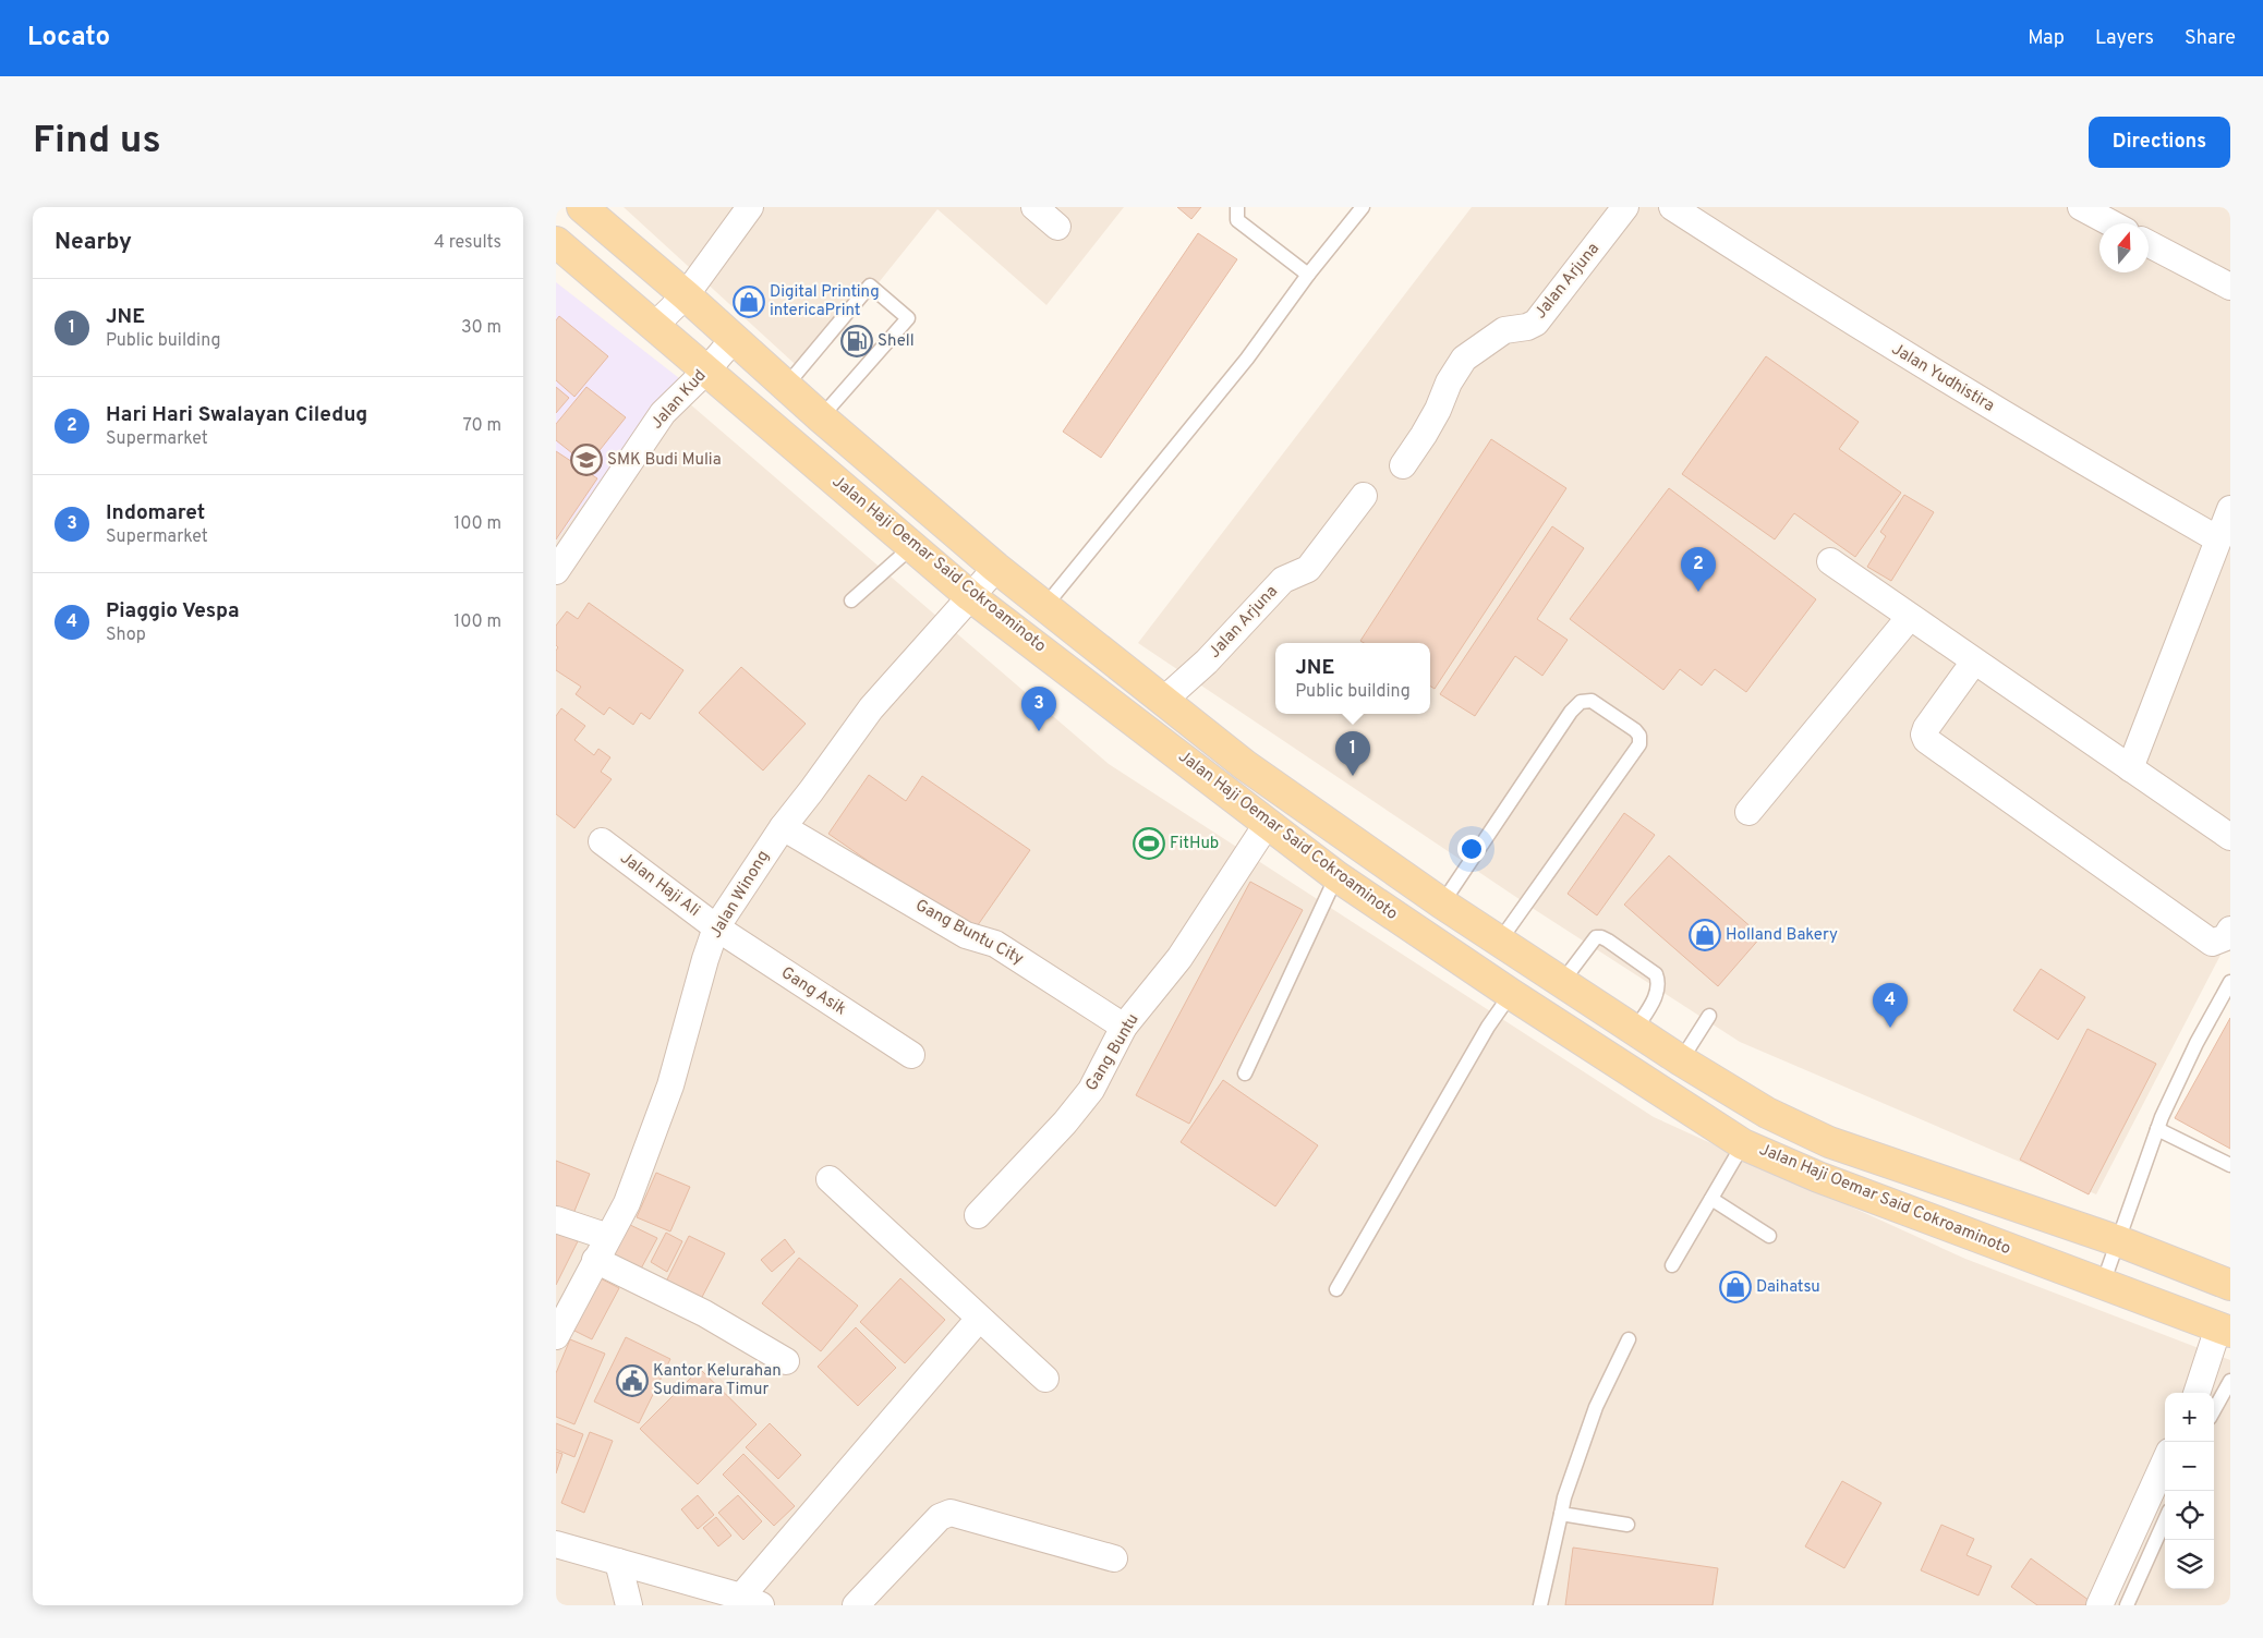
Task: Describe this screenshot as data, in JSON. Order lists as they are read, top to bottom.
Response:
{
  "streets": {
    "main road": ["Jalan Haji Oemar Said Cokroaminoto"],
    "street": [
      "Jalan Arjuna",
      "Jalan Yudhistira",
      "Jalan Kud",
      "Jalan Haji Ali",
      "Jalan Winong",
      "Gang Buntu City",
      "Gang Asik",
      "Gang Buntu"
    ]
  },
  "crossings": [
    ["Jalan Arjuna", "Jalan Haji Oemar Said Cokroaminoto"],
    ["Jalan Kud", "Jalan Haji Oemar Said Cokroaminoto"],
    ["Jalan Haji Oemar Said Cokroaminoto", "Jalan Winong"],
    ["Jalan Haji Oemar Said Cokroaminoto", "Gang Buntu"],
    ["Jalan Haji Ali", "Jalan Winong"],
    ["Jalan Haji Ali", "Gang Asik"],
    ["Jalan Winong", "Gang Buntu City"],
    ["Jalan Winong", "Gang Asik"],
    ["Gang Buntu City", "Gang Buntu"]
  ],
  "places": {
    "shop": ["Digital Printing intericaPrint", "Holland Bakery", "Daihatsu"],
    "fuel station": ["Shell"],
    "school or university": ["SMK Budi Mulia"],
    "sports": ["FitHub"],
    "public building": ["Kantor Kelurahan Sudimara Timur"]
  },
  "north": "top",
  "page": {
    "header": "Locato",
    "nav": ["Map", "Layers", "Share"],
    "buttons": "Directions",
    "title": "Find us",
    "heading": ["Nearby", "4 results"],
    "list": [
      {
        "mark": "1",
        "name": "JNE",
        "note": "Public building",
        "value": "30 m"
      },
      {
        "mark": "2",
        "name": "Hari Hari Swalayan Ciledug",
        "note": "Supermarket",
        "value": "70 m"
      },
      {
        "mark": "3",
        "name": "Indomaret",
        "note": "Supermarket",
        "value": "100 m"
      },
      {
        "mark": "4",
        "name": "Piaggio Vespa",
        "note": "Shop",
        "value": "100 m"
      }
    ],
    "pins": [
      "2",
      "3",
      "1",
      "4"
    ],
    "popup": ["JNE", "Public building"],
    "map_buttons": ["+", "−"]
  }
}
